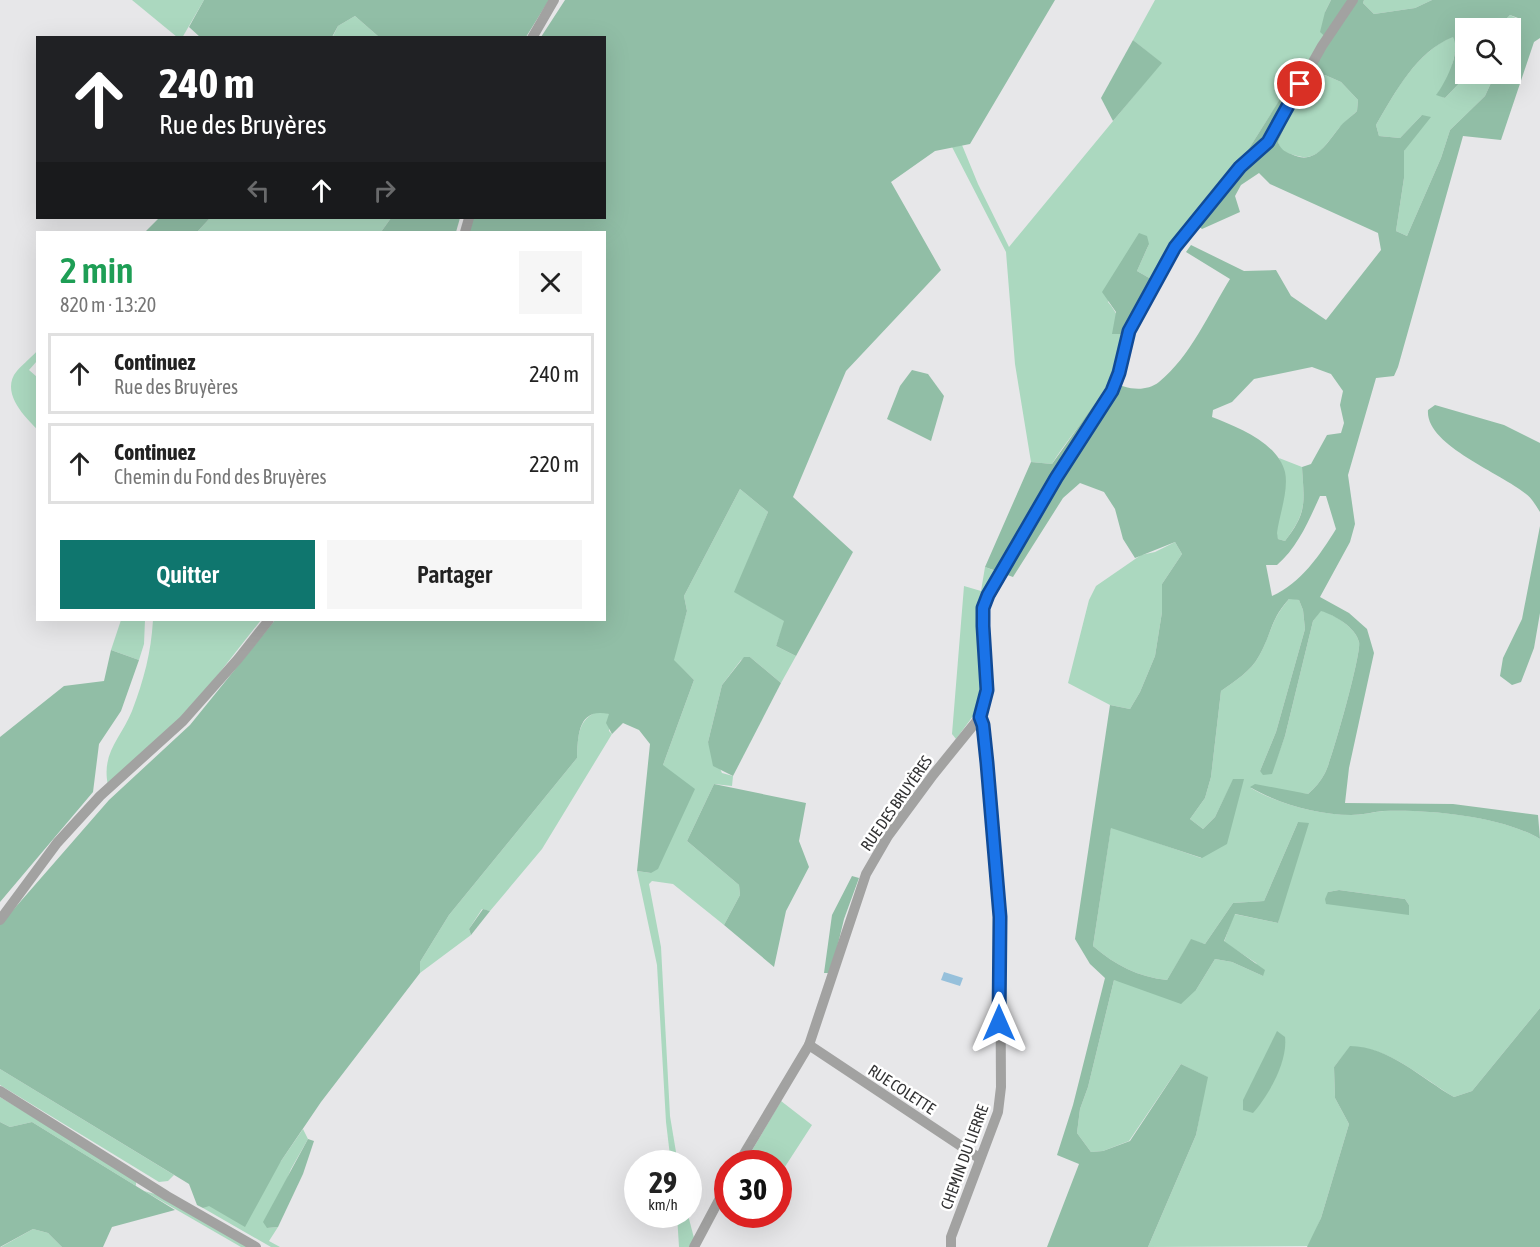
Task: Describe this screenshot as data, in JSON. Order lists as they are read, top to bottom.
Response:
{
  "streets": {
    "street": ["RUE DES BRUYÈRES", "RUE COLETTE", "CHEMIN DU LIERRE"]
  },
  "crossings": [
    ["RUE DES BRUYÈRES", "RUE COLETTE"],
    ["RUE DES BRUYÈRES", "CHEMIN DU LIERRE"],
    ["RUE COLETTE", "CHEMIN DU LIERRE"]
  ],
  "page": {
    "turn": ["240 m", "Rue des Bruyères"],
    "heading": ["2 min", "820 m · 13:20"],
    "list": [
      {
        "name": "Continuez",
        "note": "Rue des Bruyères",
        "value": "240 m"
      },
      {
        "name": "Continuez",
        "note": "Chemin du Fond des Bruyères",
        "value": "220 m"
      }
    ],
    "buttons": ["Quitter", "Partager"],
    "speed": "29 km/h",
    "limit": "30"
  }
}
